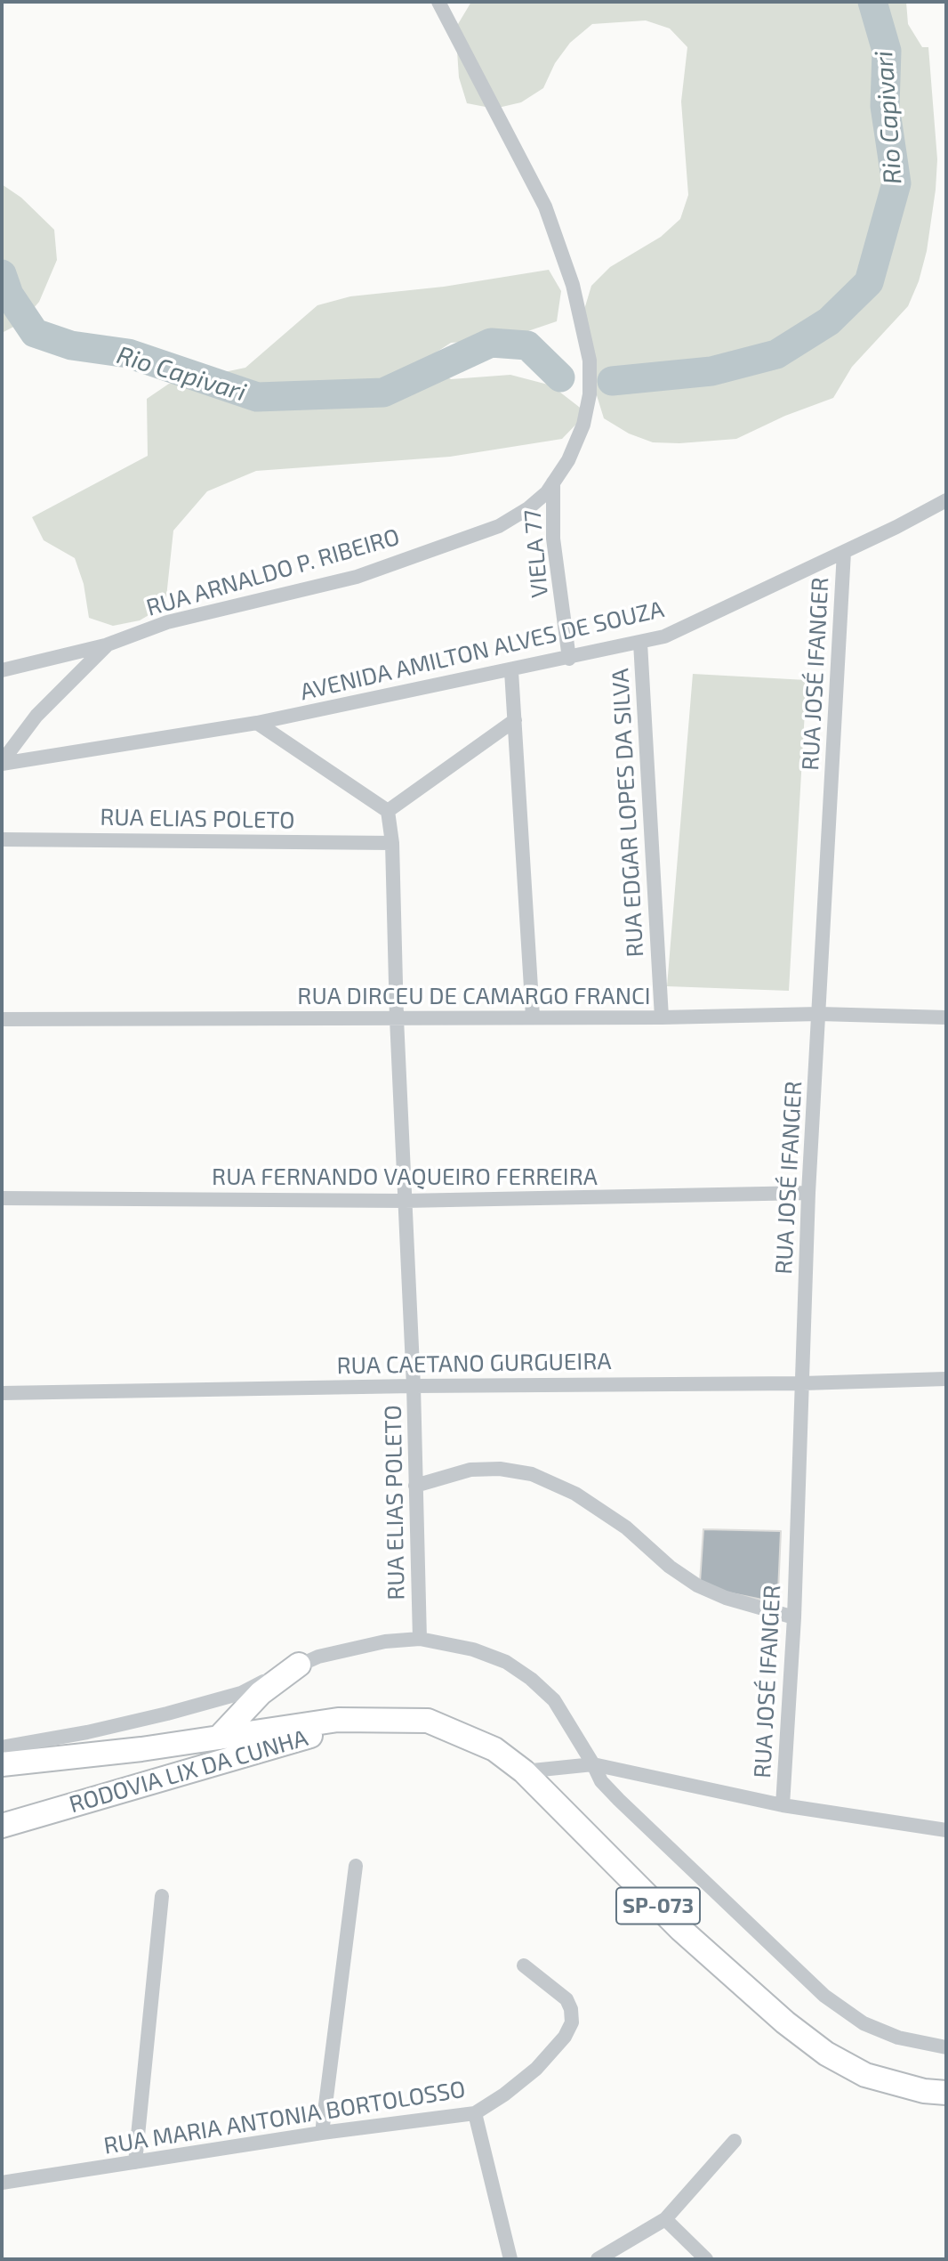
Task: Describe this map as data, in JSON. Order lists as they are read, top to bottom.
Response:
{
  "streets": {
    "main road": ["RODOVIA LIX DA CUNHA", "SP-073"],
    "street": [
      "VIELA 77",
      "RUA ARNALDO P. RIBEIRO",
      "AVENIDA AMILTON ALVES DE SOUZA",
      "RUA JOSÉ IFANGER",
      "RUA EDGAR LOPES DA SILVA",
      "RUA ELIAS POLETO",
      "RUA DIRCEU DE CAMARGO FRANCI",
      "RUA FERNANDO VAQUEIRO FERREIRA",
      "RUA CAETANO GURGUEIRA",
      "RUA MARIA ANTONIA BORTOLOSSO"
    ]
  },
  "crossings": [
    ["VIELA 77", "RUA ARNALDO P. RIBEIRO"],
    ["VIELA 77", "AVENIDA AMILTON ALVES DE SOUZA"],
    ["RUA ARNALDO P. RIBEIRO", "AVENIDA AMILTON ALVES DE SOUZA"],
    ["AVENIDA AMILTON ALVES DE SOUZA", "RUA JOSÉ IFANGER"],
    ["AVENIDA AMILTON ALVES DE SOUZA", "RUA EDGAR LOPES DA SILVA"],
    ["RUA JOSÉ IFANGER", "RUA DIRCEU DE CAMARGO FRANCI"],
    ["RUA JOSÉ IFANGER", "RUA FERNANDO VAQUEIRO FERREIRA"],
    ["RUA JOSÉ IFANGER", "RUA CAETANO GURGUEIRA"],
    ["RUA EDGAR LOPES DA SILVA", "RUA DIRCEU DE CAMARGO FRANCI"],
    ["RUA ELIAS POLETO", "RUA DIRCEU DE CAMARGO FRANCI"],
    ["RUA ELIAS POLETO", "RUA FERNANDO VAQUEIRO FERREIRA"],
    ["RUA ELIAS POLETO", "RUA CAETANO GURGUEIRA"]
  ],
  "water": ["Rio Capivari"]
}
